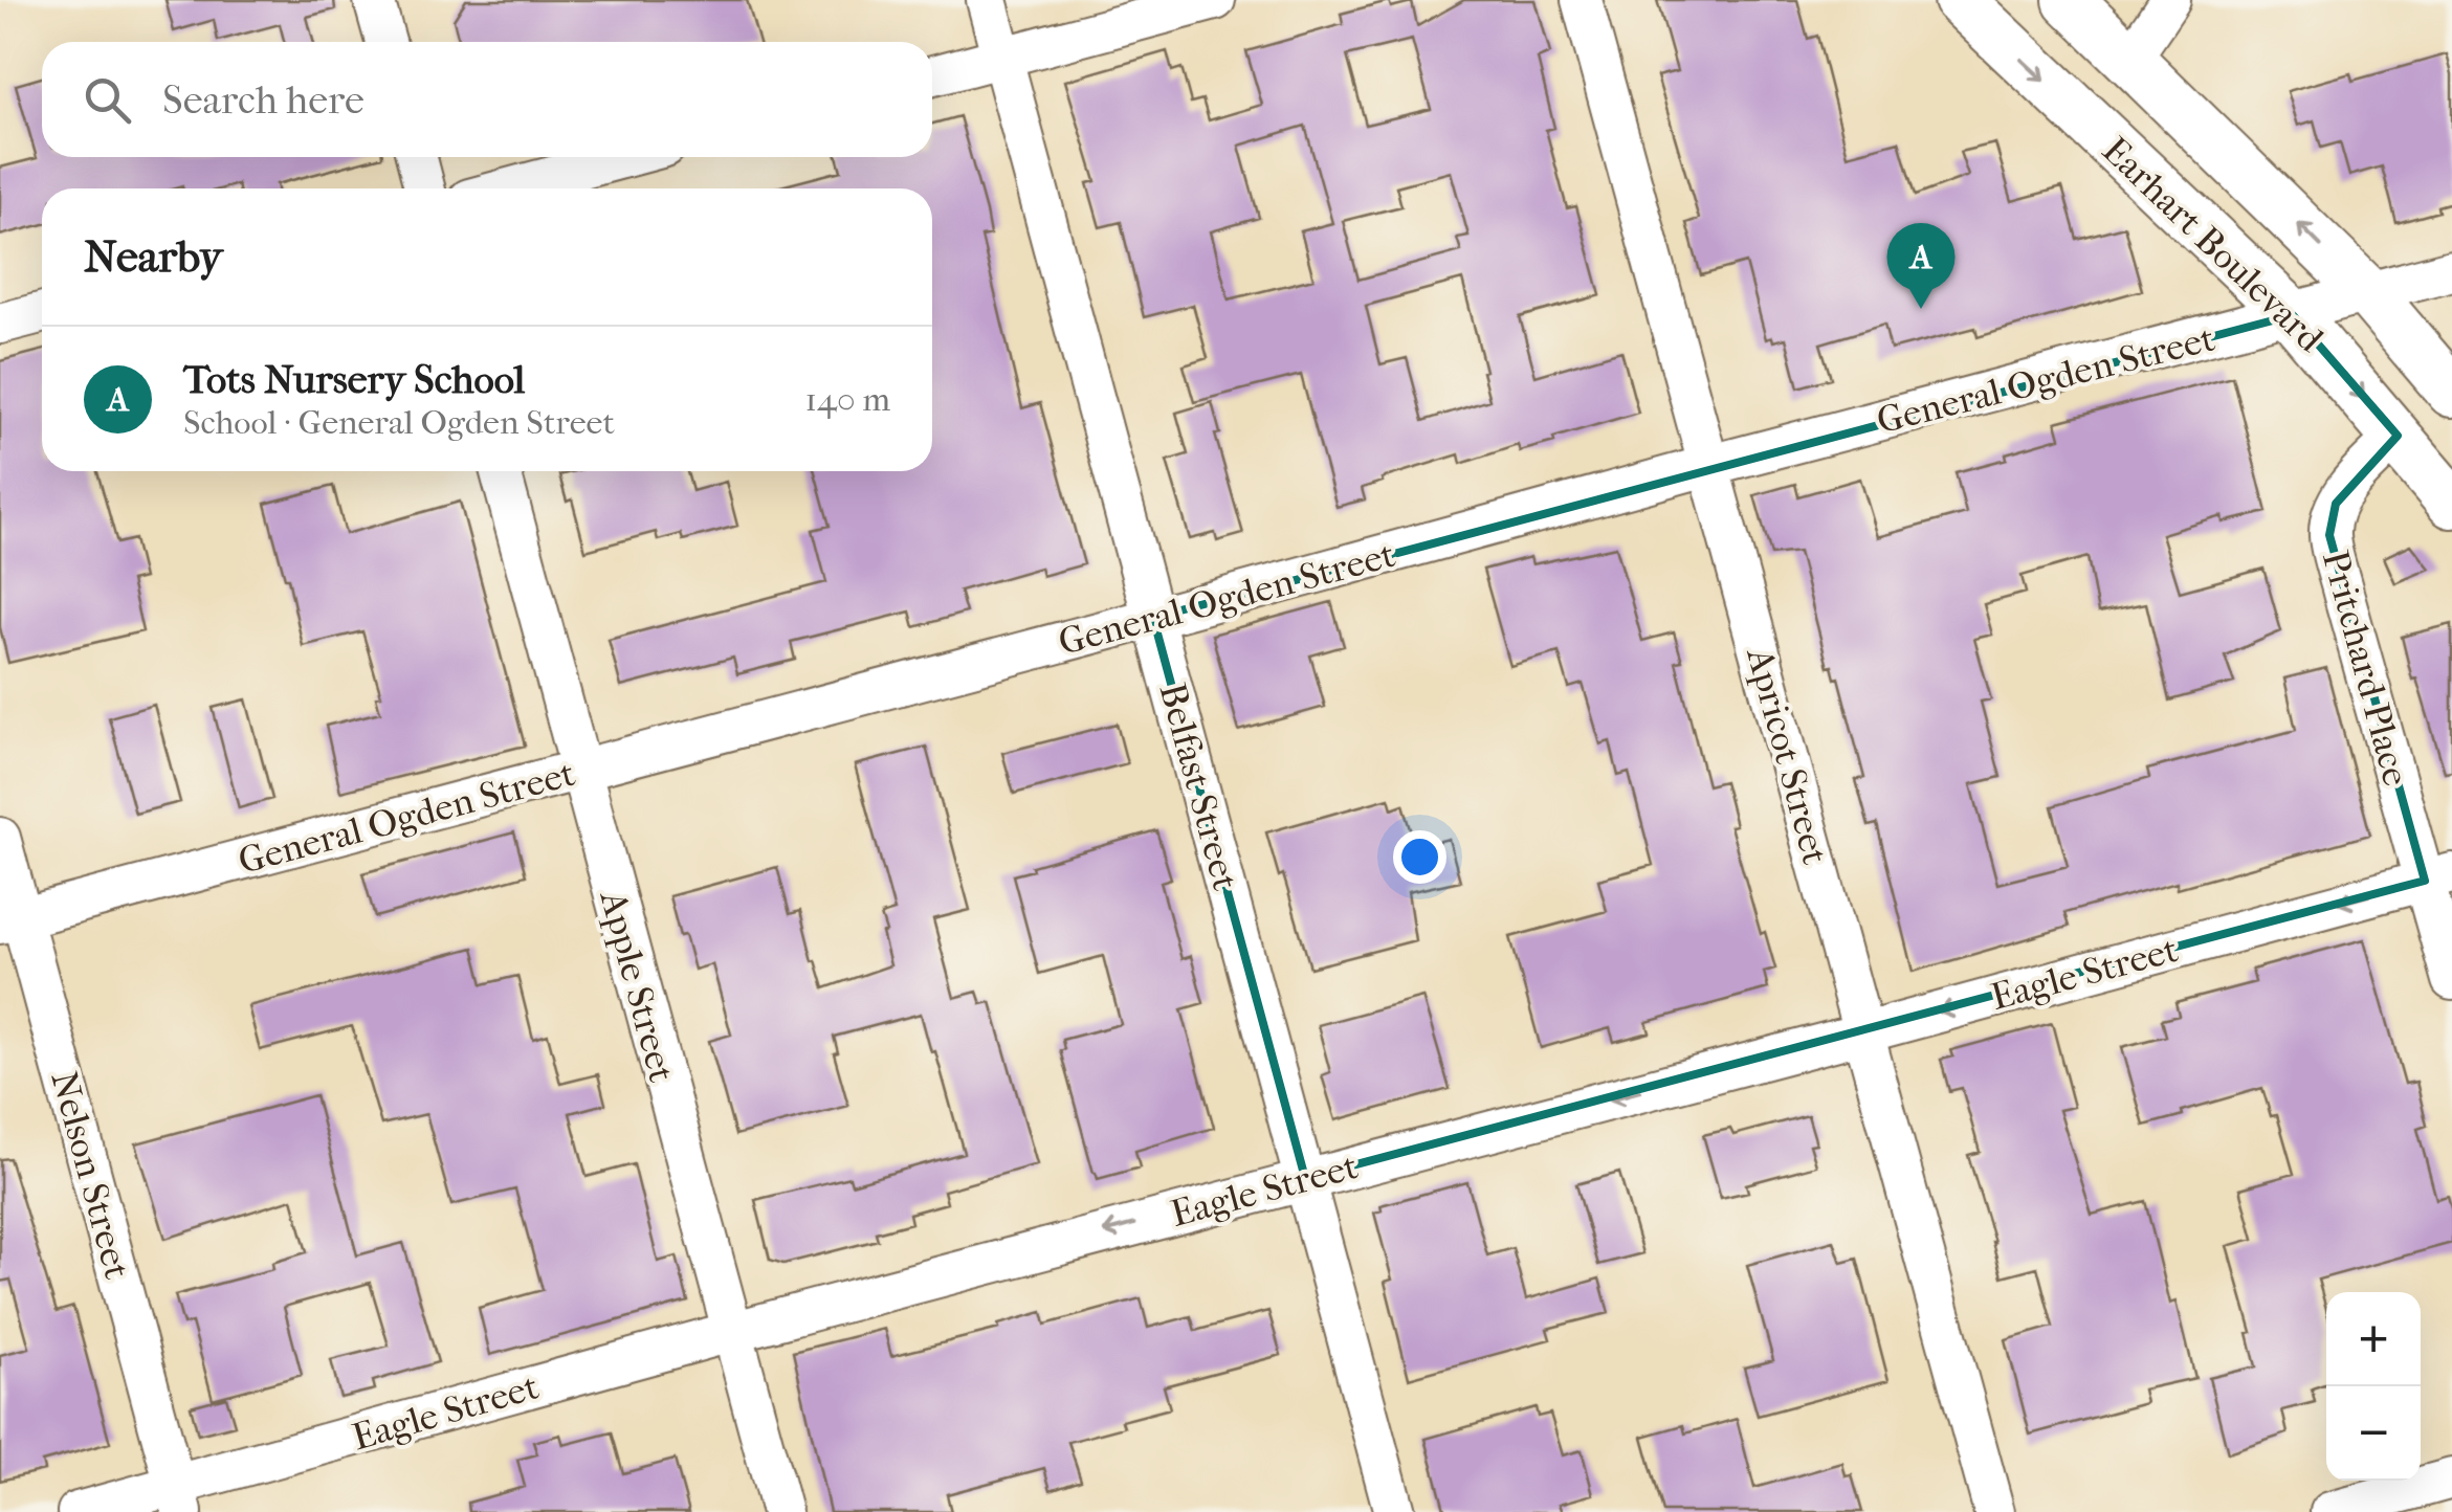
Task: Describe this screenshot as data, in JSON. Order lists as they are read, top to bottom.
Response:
{
  "streets": {
    "main road": ["Earhart Boulevard"],
    "street": [
      "General Ogden Street",
      "Pritchard Place",
      "Apricot Street",
      "Belfast Street",
      "Eagle Street",
      "Apple Street",
      "Nelson Street"
    ]
  },
  "crossings": [
    ["Earhart Boulevard", "General Ogden Street"],
    ["Earhart Boulevard", "Pritchard Place"],
    ["General Ogden Street", "Apricot Street"],
    ["General Ogden Street", "Belfast Street"],
    ["General Ogden Street", "Apple Street"],
    ["General Ogden Street", "Nelson Street"],
    ["Pritchard Place", "Eagle Street"],
    ["Apricot Street", "Eagle Street"],
    ["Belfast Street", "Eagle Street"],
    ["Eagle Street", "Apple Street"],
    ["Eagle Street", "Nelson Street"]
  ],
  "one_way": ["Eagle Street"],
  "page": {
    "search": "Search here",
    "heading": "Nearby",
    "pins": "A",
    "list": [
      {
        "mark": "A",
        "name": "Tots Nursery School",
        "note": "School · General Ogden Street",
        "value": "140 m"
      }
    ],
    "map_buttons": ["+", "−"]
  }
}
